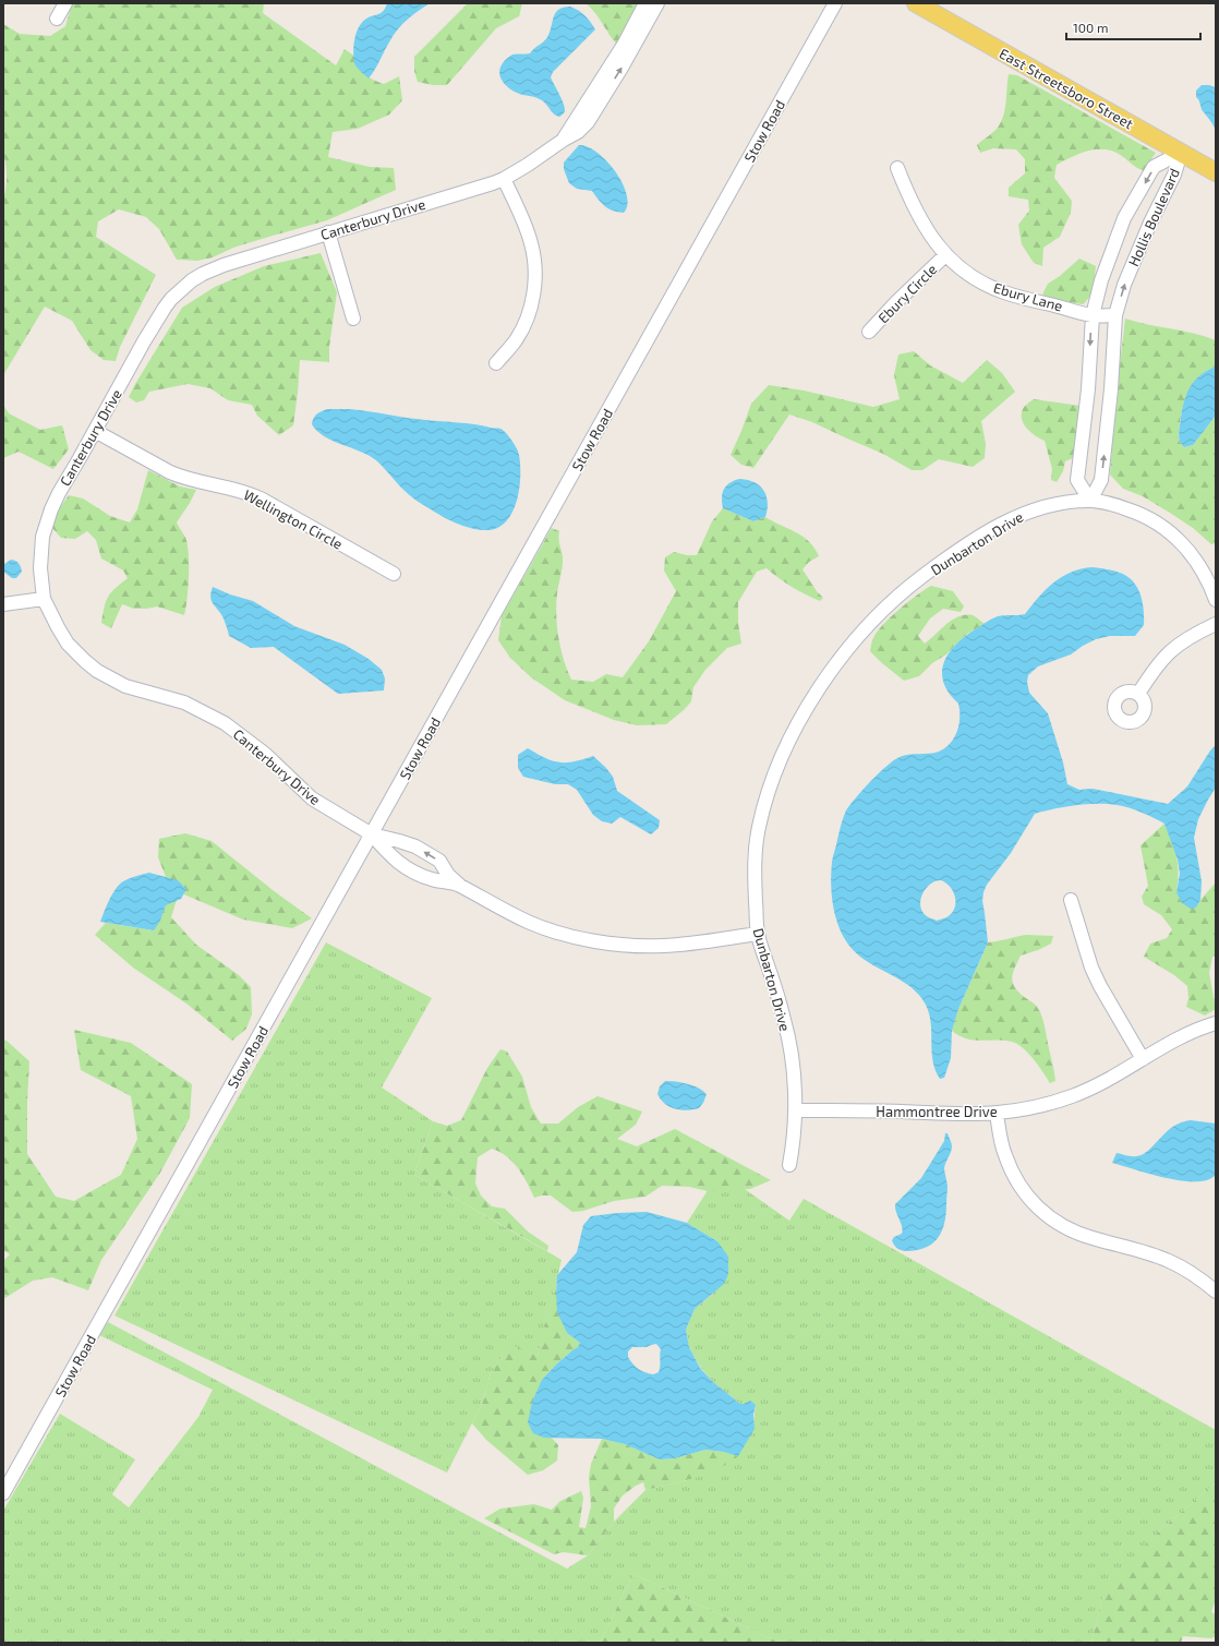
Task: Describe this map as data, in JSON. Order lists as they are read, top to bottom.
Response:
{
  "streets": {
    "main road": ["East Streetsboro Street"],
    "street": [
      "Stow Road",
      "Hollis Boulevard",
      "Canterbury Drive",
      "Ebury Circle",
      "Ebury Lane",
      "Wellington Circle",
      "Dunbarton Drive",
      "Hammontree Drive"
    ]
  },
  "crossings": [
    ["East Streetsboro Street", "Hollis Boulevard"],
    ["Stow Road", "Canterbury Drive"],
    ["Hollis Boulevard", "Ebury Lane"],
    ["Hollis Boulevard", "Dunbarton Drive"],
    ["Canterbury Drive", "Wellington Circle"],
    ["Canterbury Drive", "Dunbarton Drive"],
    ["Ebury Circle", "Ebury Lane"],
    ["Dunbarton Drive", "Hammontree Drive"]
  ],
  "scale_bar": "100 m"
}
